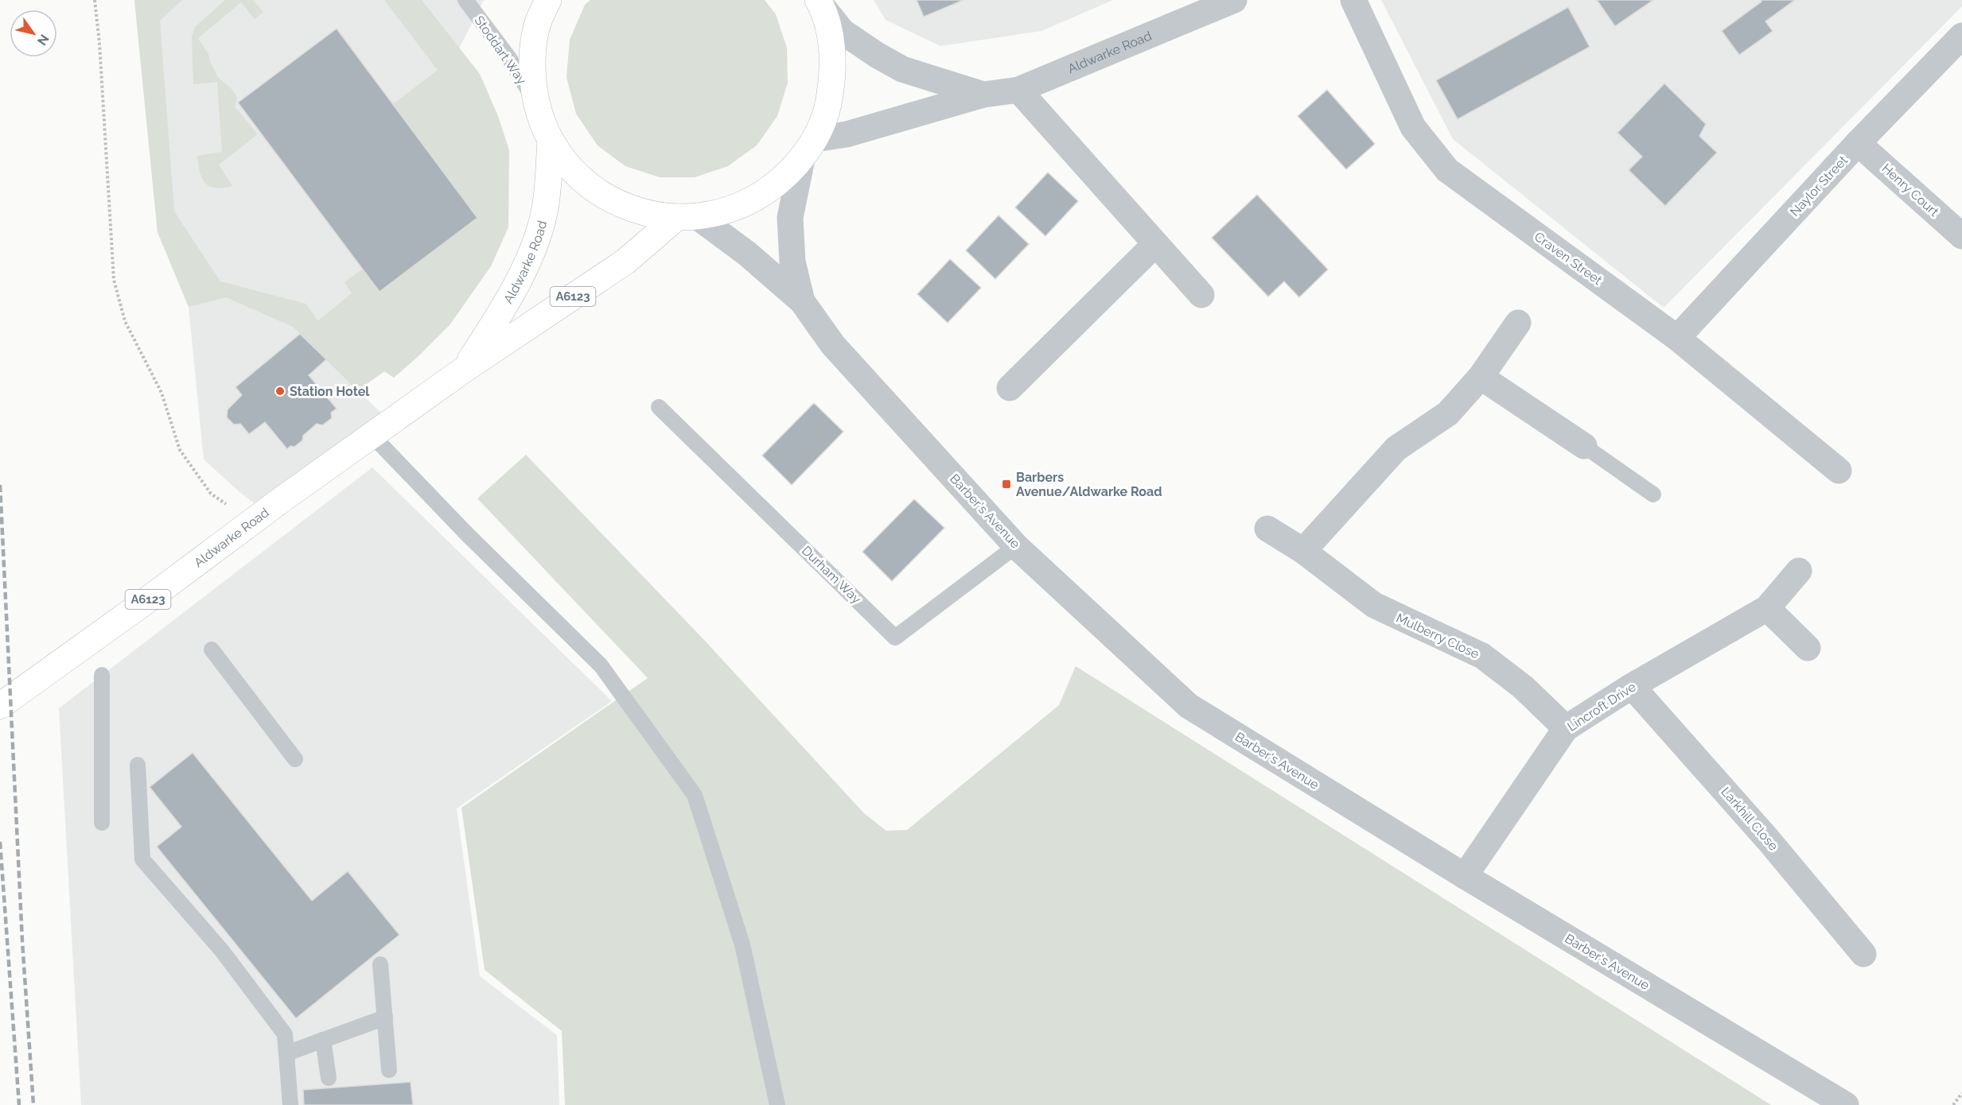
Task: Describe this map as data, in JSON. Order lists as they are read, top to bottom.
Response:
{
  "streets": {
    "main road": ["Aldwarke Road", "A6123"],
    "street": [
      "Naylor Street",
      "Henry Court",
      "Craven Street",
      "Barber's Avenue",
      "Mulberry Close",
      "Lincroft Drive",
      "Larkhill Close"
    ],
    "lane": ["Stoddart Way", "Durham Way"]
  },
  "crossings": [
    ["Aldwarke Road", "Barber's Avenue"],
    ["Naylor Street", "Henry Court"],
    ["Naylor Street", "Craven Street"],
    ["Barber's Avenue", "Durham Way"],
    ["Barber's Avenue", "Lincroft Drive"],
    ["Mulberry Close", "Lincroft Drive"],
    ["Lincroft Drive", "Larkhill Close"]
  ],
  "places": {
    "other": ["Station Hotel"],
    "transit": ["Barbers Avenue/Aldwarke Road"]
  },
  "north": "bottom right"
}
